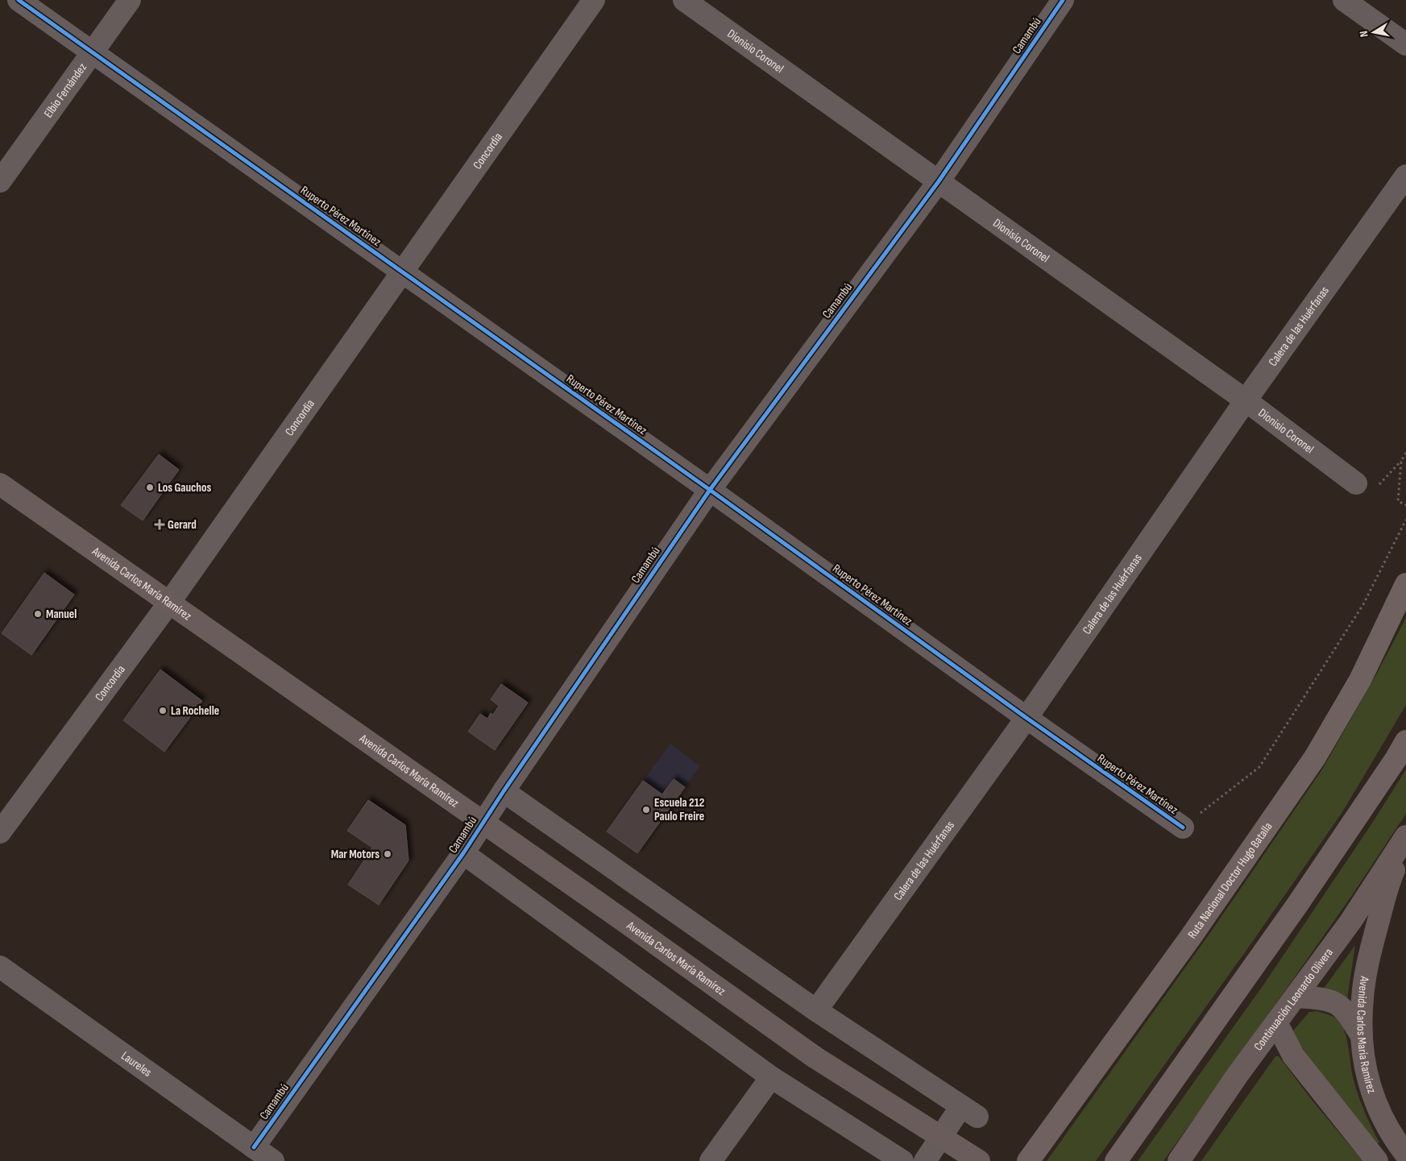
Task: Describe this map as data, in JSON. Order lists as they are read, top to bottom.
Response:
{
  "streets": {
    "highway": ["Ruta Nacional Doctor Hugo Batalla"],
    "main road": ["Avenida Carlos María Ramírez", "Continuación Leonardo Olivera"],
    "street": [
      "Camambú",
      "Dionisio Coronel",
      "Elbio Fernández",
      "Concordia",
      "Ruperto Pérez Martínez",
      "Calera de las Huérfanas",
      "Laureles"
    ]
  },
  "crossings": [
    ["Camambú", "Dionisio Coronel"],
    ["Camambú", "Ruperto Pérez Martínez"],
    ["Camambú", "Avenida Carlos María Ramírez"],
    ["Camambú", "Laureles"],
    ["Dionisio Coronel", "Calera de las Huérfanas"],
    ["Elbio Fernández", "Ruperto Pérez Martínez"],
    ["Concordia", "Ruperto Pérez Martínez"],
    ["Concordia", "Avenida Carlos María Ramírez"],
    ["Ruperto Pérez Martínez", "Calera de las Huérfanas"],
    ["Avenida Carlos María Ramírez", "Continuación Leonardo Olivera"]
  ],
  "places": {
    "other": [
      "Los Gauchos",
      "Manuel",
      "La Rochelle",
      "Escuela 212 Paulo Freire",
      "Mar Motors"
    ],
    "health": ["Gerard"]
  },
  "north": "left"
}
